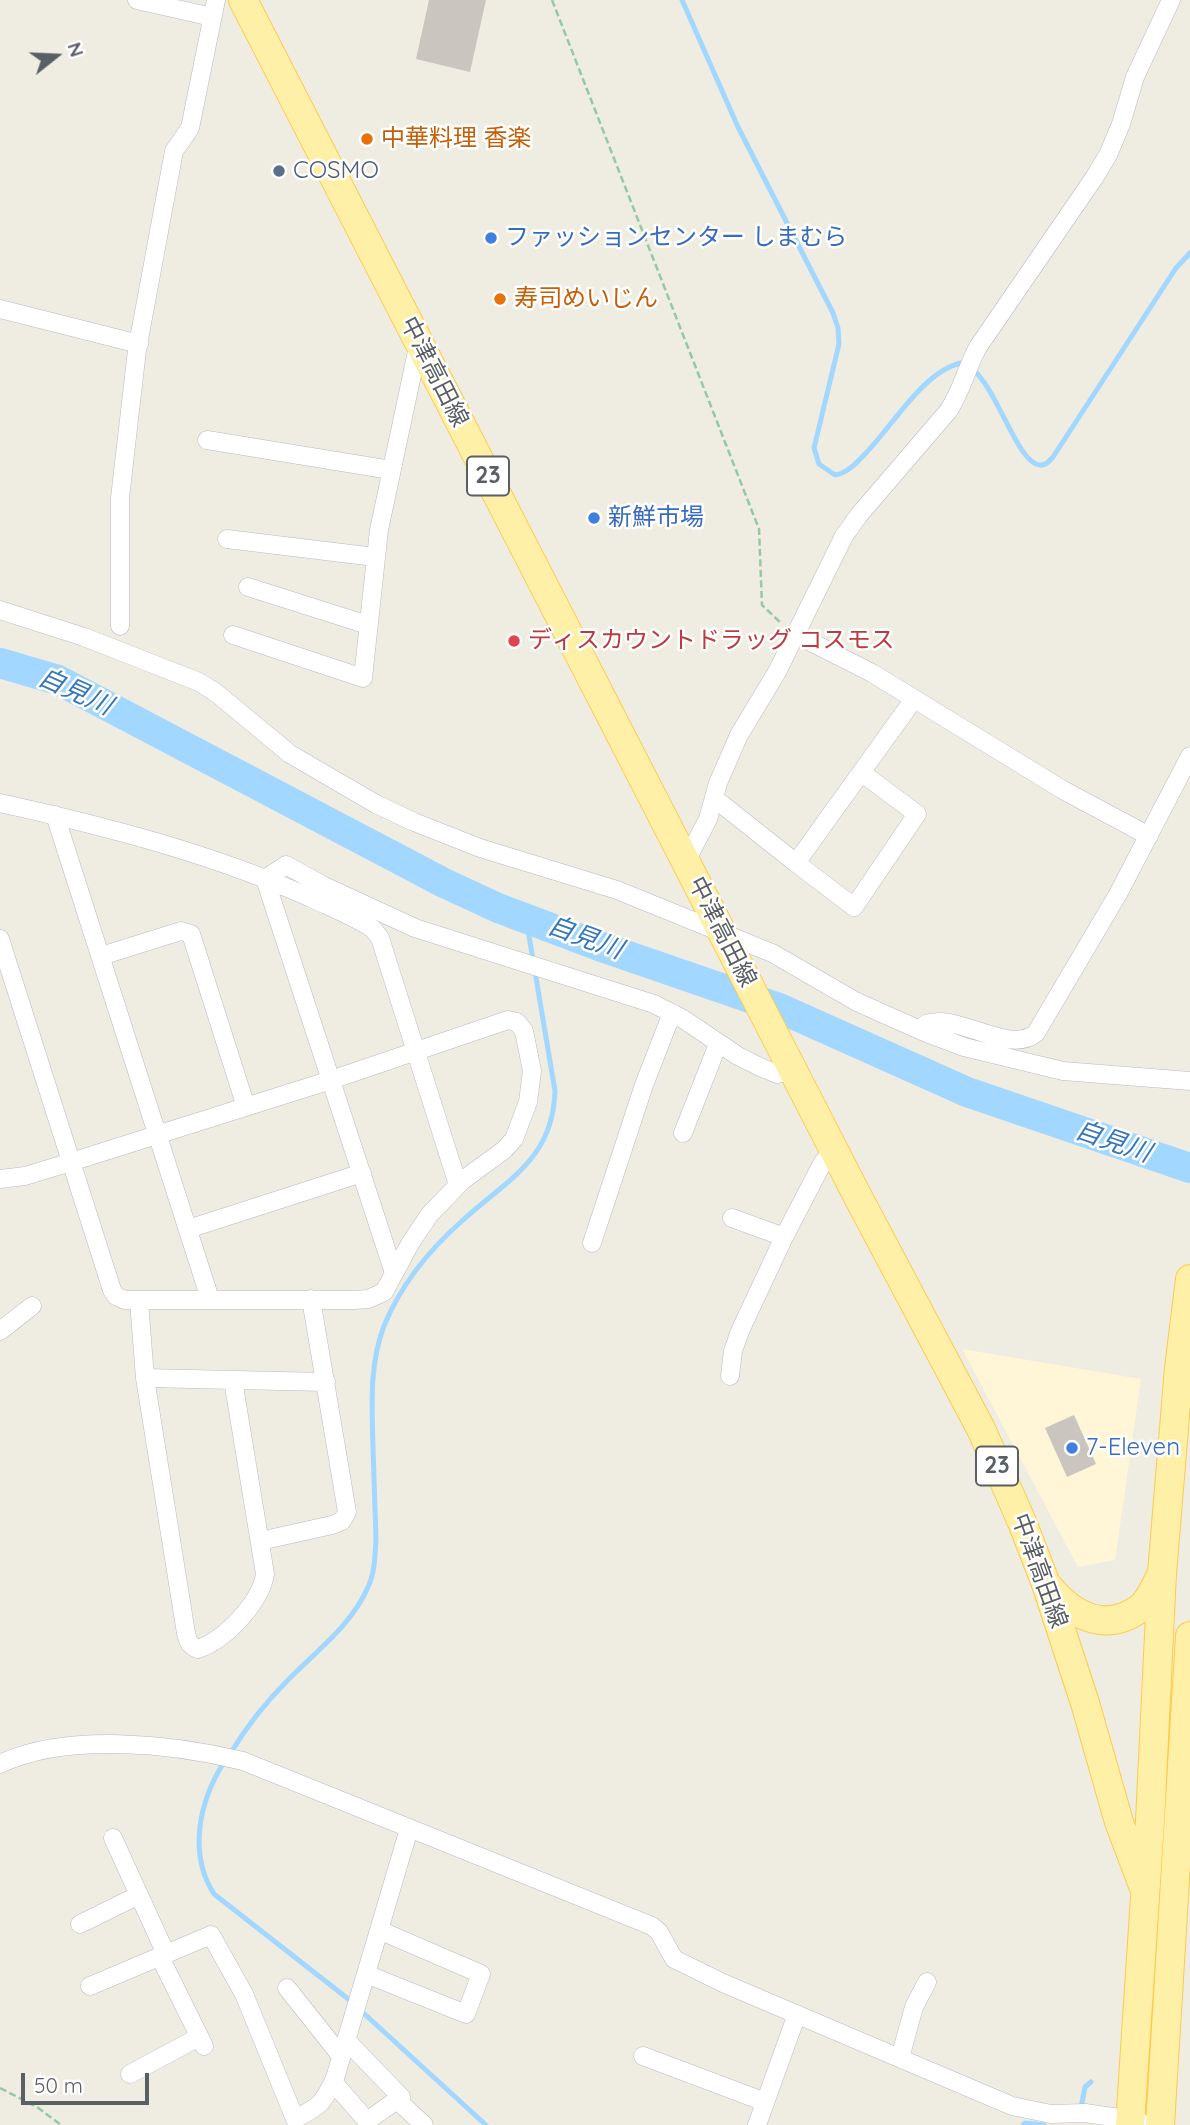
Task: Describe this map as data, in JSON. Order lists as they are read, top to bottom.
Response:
{
  "streets": {
    "main road": ["中津高田線", "23"]
  },
  "water": ["自見川"],
  "places": [
    "中華料理 香楽",
    "COSMO",
    "ファッションセンター しまむら",
    "寿司めいじん",
    "新鮮市場",
    "ディスカウントドラッグ コスモス",
    "7-Eleven"
  ],
  "scale_bar": "50 m",
  "north": "right"
}
